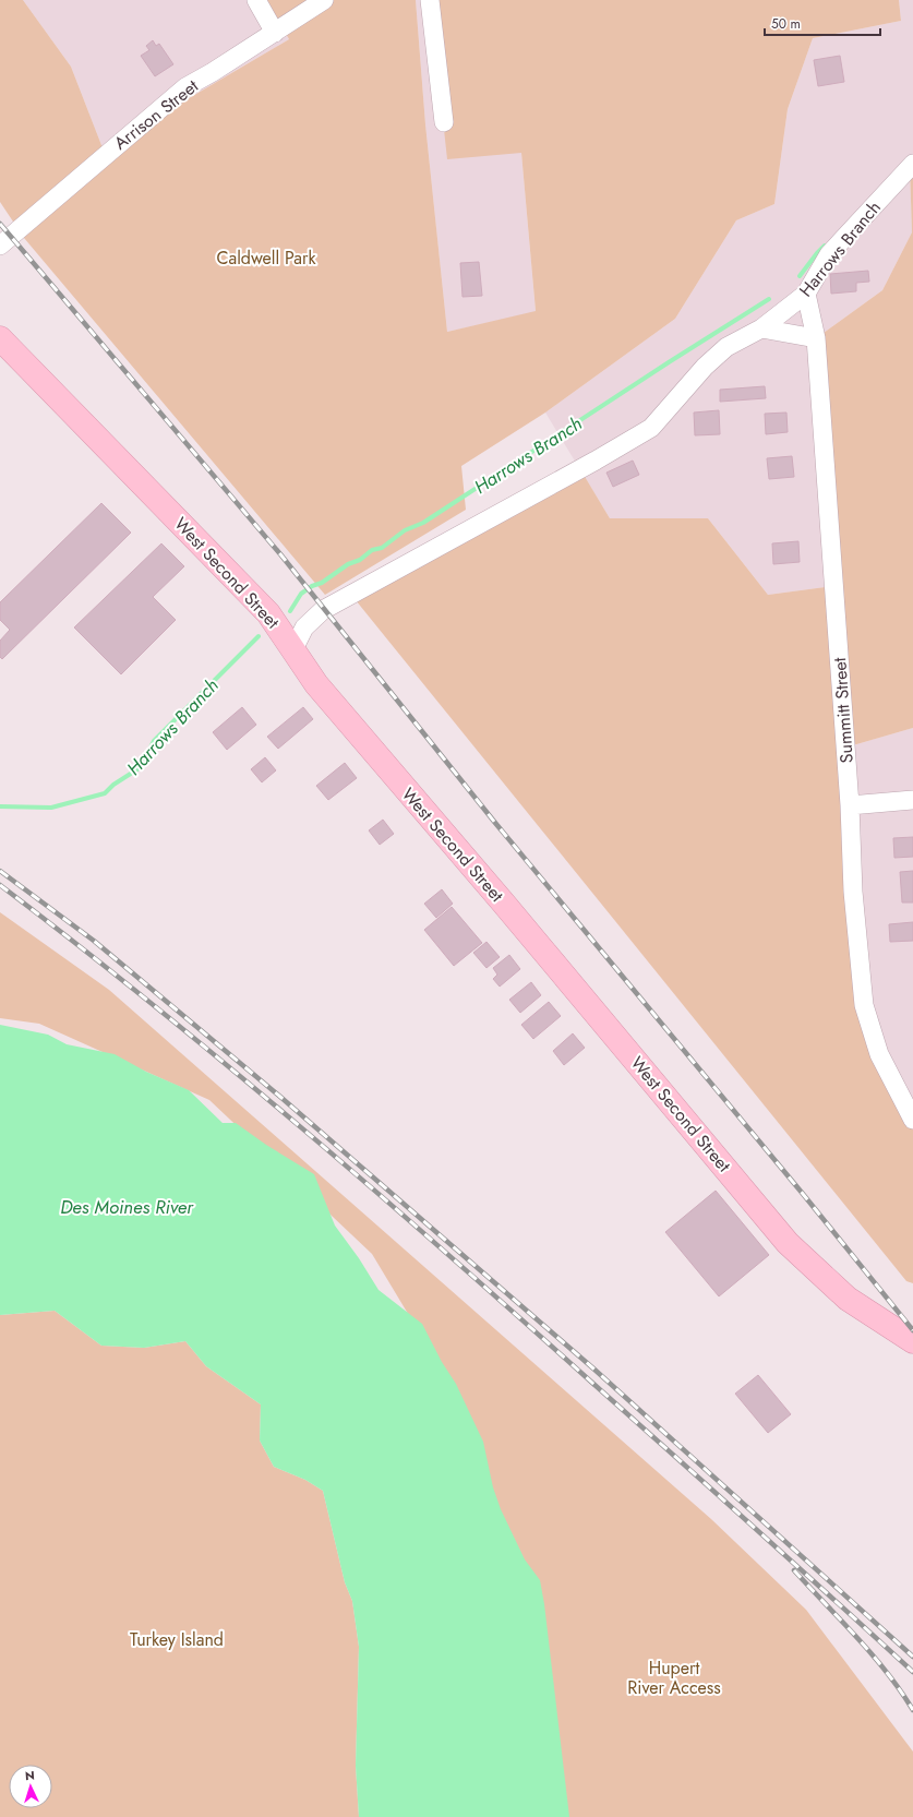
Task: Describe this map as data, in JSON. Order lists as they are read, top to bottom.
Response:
{
  "streets": {
    "main road": ["West Second Street"],
    "street": ["Arrison Street", "Harrows Branch", "Summitt Street"]
  },
  "crossings": [
    ["Harrows Branch", "West Second Street"],
    ["Harrows Branch", "Summitt Street"]
  ],
  "water": ["Harrows Branch", "Des Moines River"],
  "parks": ["Caldwell Park", "Turkey Island", "Hupert River Access"],
  "scale_bar": "50 m",
  "north": "top"
}
